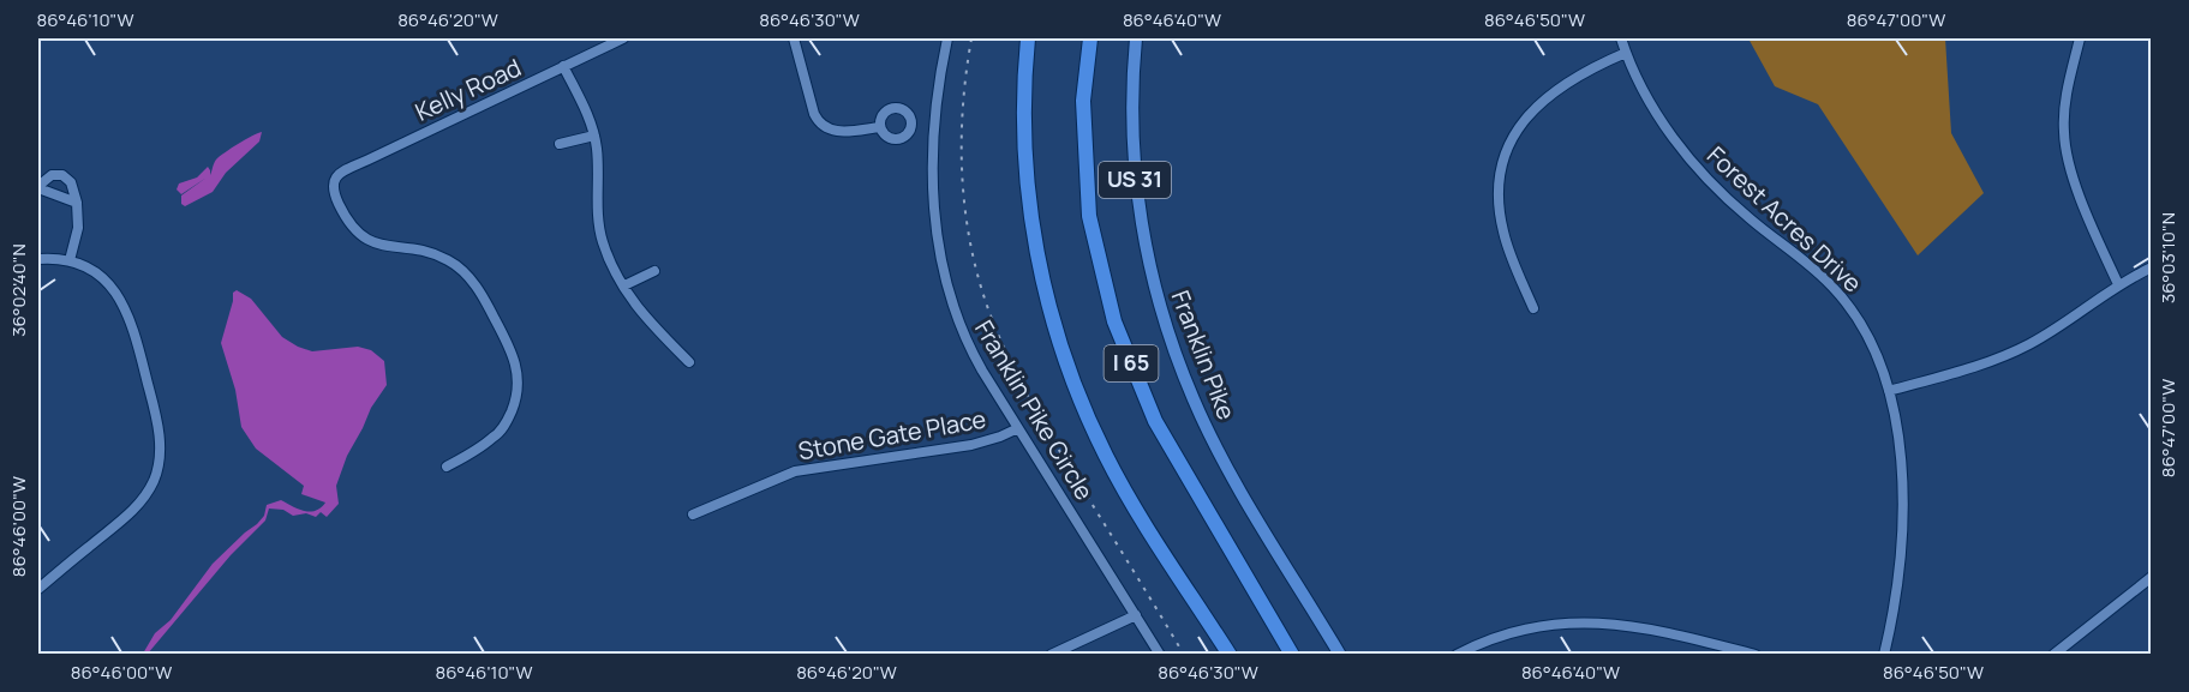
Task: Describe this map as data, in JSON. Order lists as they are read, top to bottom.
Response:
{
  "streets": {
    "highway": ["I 65"],
    "main road": ["US 31", "Franklin Pike"],
    "street": [
      "Kelly Road",
      "Forest Acres Drive",
      "Franklin Pike Circle",
      "Stone Gate Place"
    ]
  },
  "crossings": [
    ["Franklin Pike Circle", "Stone Gate Place"]
  ],
  "coordinates": [
    "86°46'10\"W",
    "86°46'20\"W",
    "86°46'30\"W",
    "86°46'40\"W",
    "86°46'50\"W",
    "86°47'00\"W",
    "36°03'10\"N",
    "36°02'40\"N",
    "86°46'00\"W"
  ]
}
